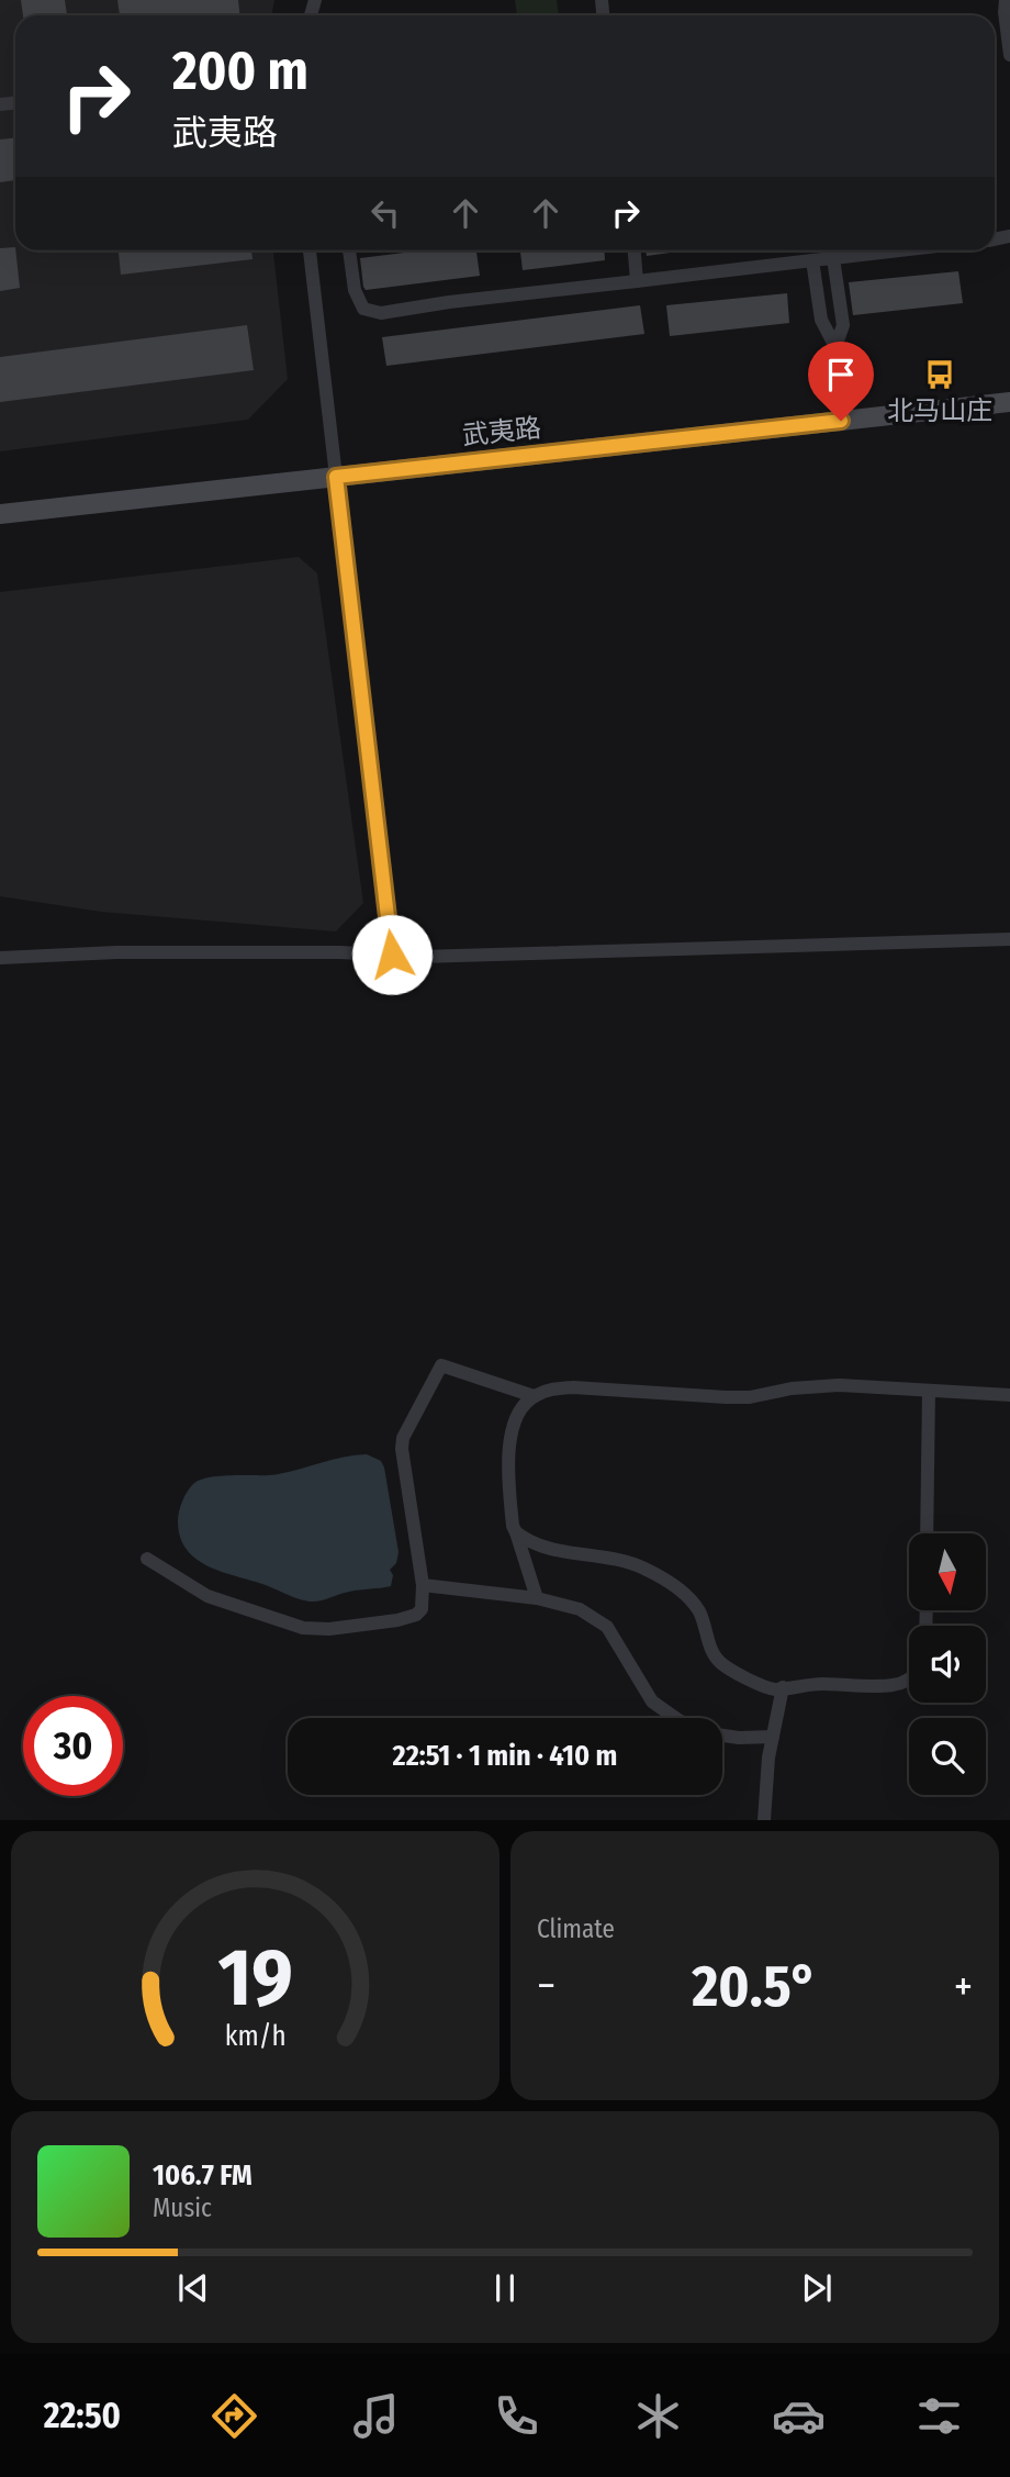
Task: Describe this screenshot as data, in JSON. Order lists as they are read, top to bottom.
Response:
{
  "streets": {
    "main road": ["武夷路"]
  },
  "places": {
    "bus stop": ["北马山庄"]
  },
  "north": "bottom",
  "page": {
    "turn": ["200 m", "武夷路"],
    "limit": "30",
    "trip": "22:51 · 1 min · 410 m",
    "tile": "Climate",
    "heat": ["−", "20.5°", "+"],
    "song": ["106.7 FM", "Music"],
    "tabs": "22:50",
    "gauge": ["19", "km/h"]
  }
}
